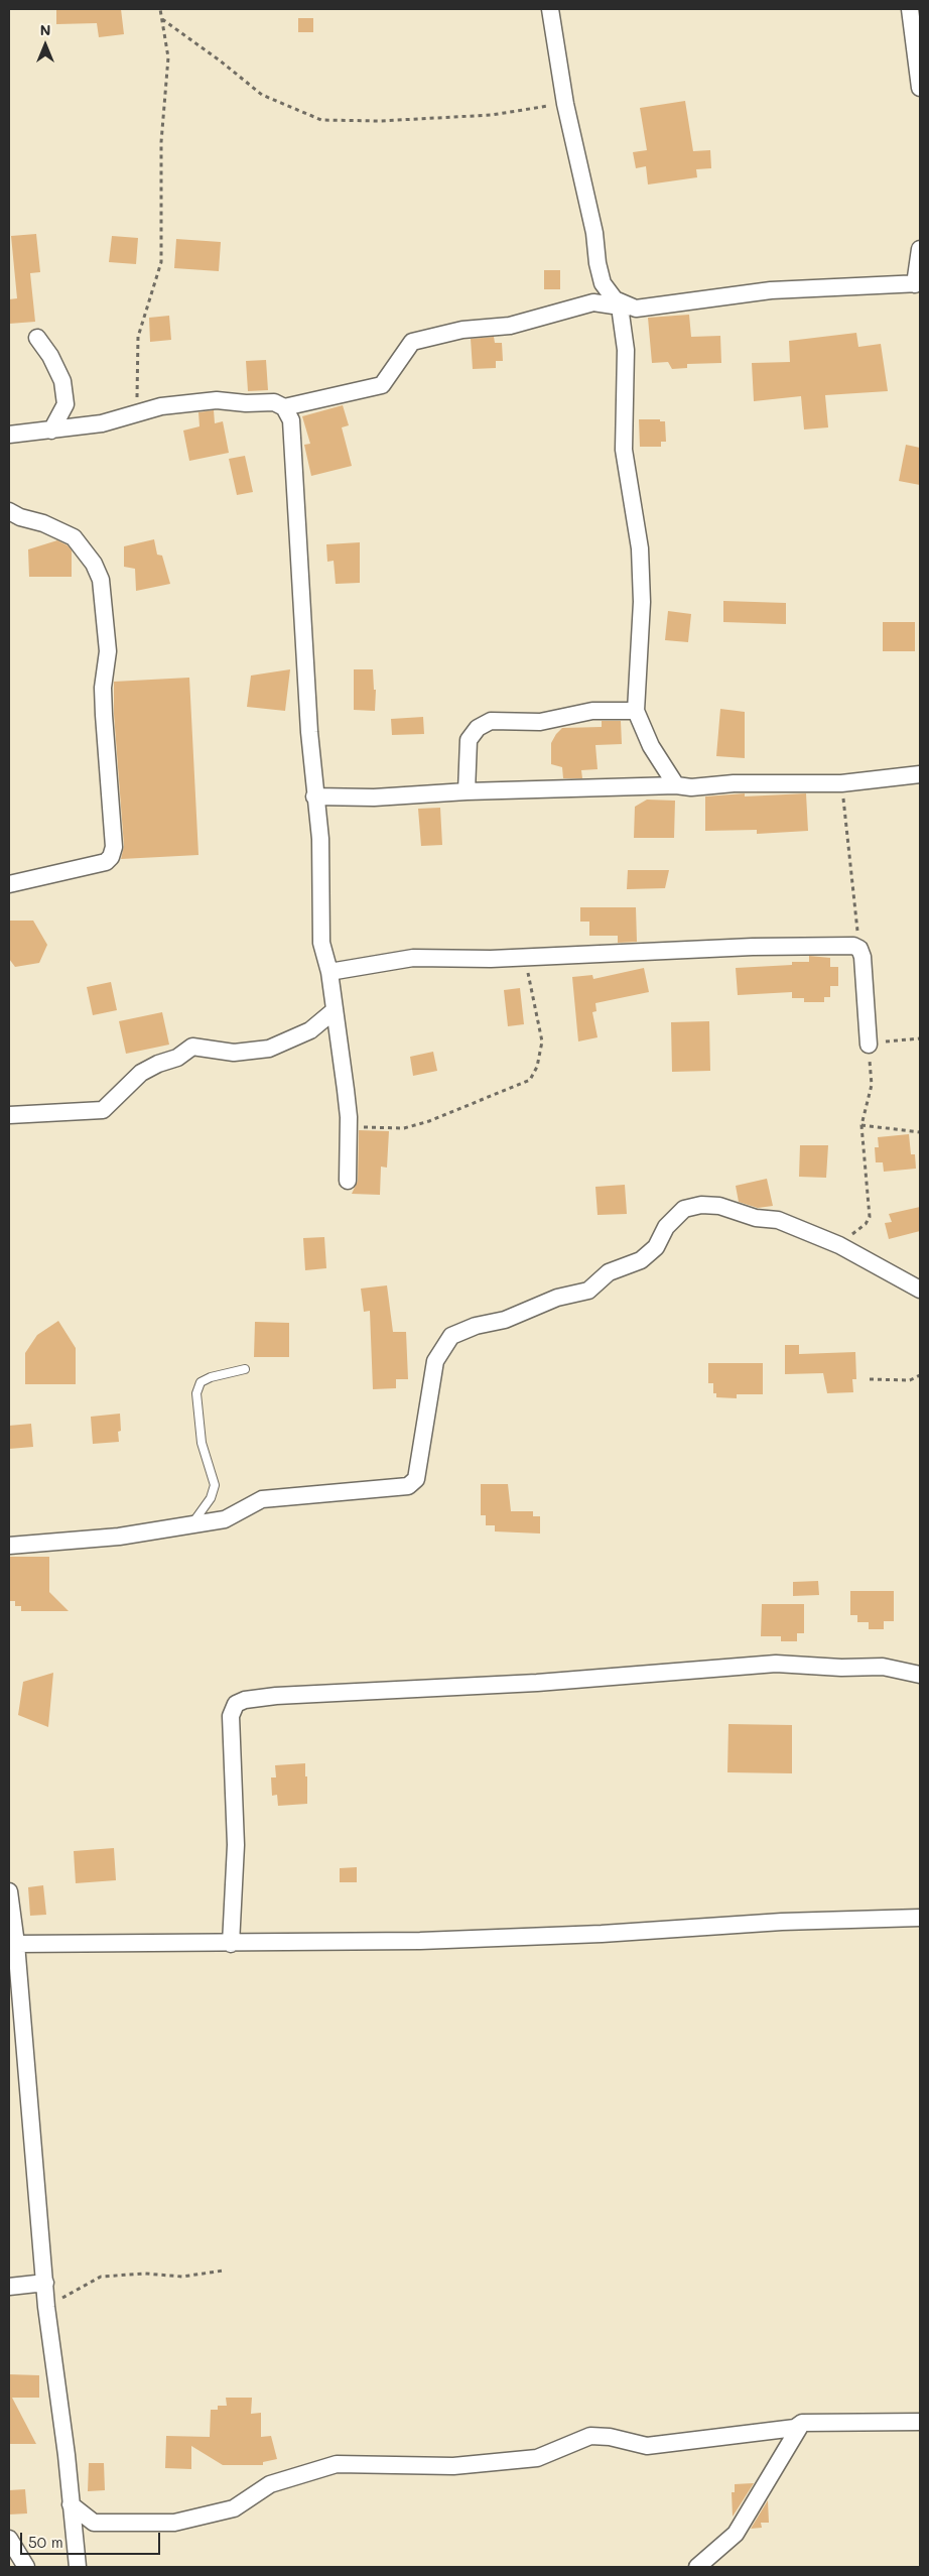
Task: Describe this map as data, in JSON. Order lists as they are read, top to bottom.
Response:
{
  "scale_bar": "50 m",
  "north": "top"
}
